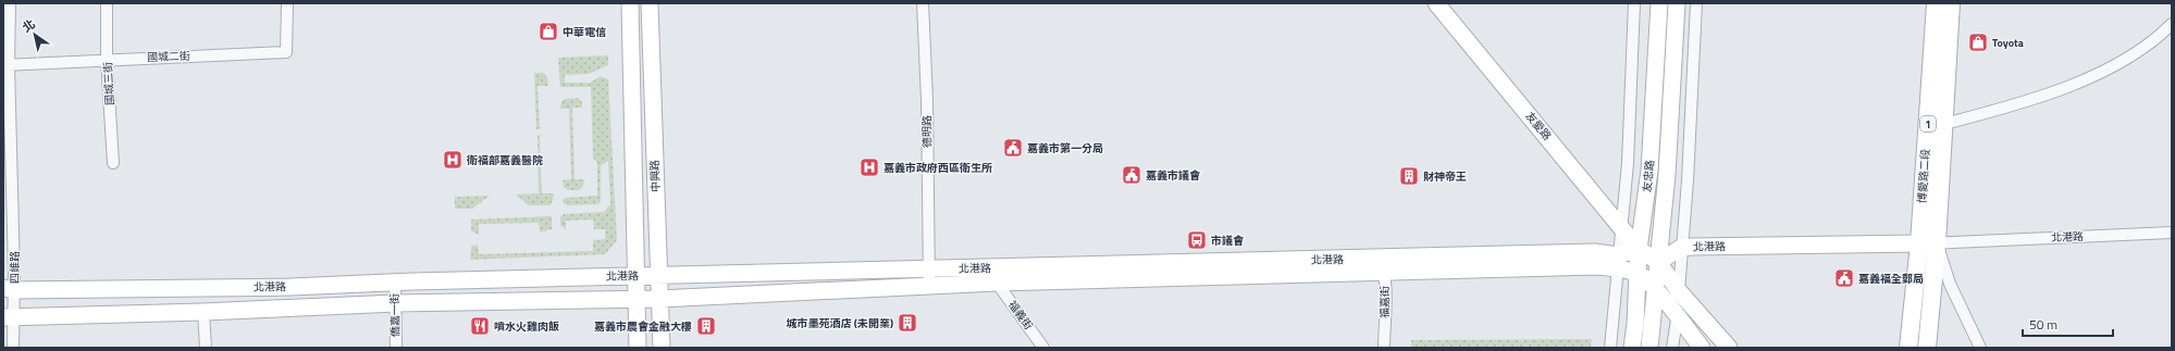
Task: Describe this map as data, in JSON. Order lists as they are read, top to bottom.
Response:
{
  "streets": {
    "main road": [
      "1",
      "友愛路",
      "中興路",
      "友忠路",
      "博愛路二段",
      "北港路"
    ],
    "street": [
      "國城二街",
      "國城三街",
      "德明路",
      "四維路",
      "福嘉街",
      "僑嘉一街",
      "福義街"
    ]
  },
  "crossings": [
    ["國城二街", "國城三街"],
    ["國城二街", "四維路"],
    ["友愛路", "友忠路"],
    ["友愛路", "北港路"],
    ["德明路", "北港路"],
    ["中興路", "北港路"],
    ["友忠路", "北港路"],
    ["博愛路二段", "北港路"],
    ["北港路", "四維路"],
    ["北港路", "福嘉街"],
    ["北港路", "僑嘉一街"],
    ["北港路", "福義街"]
  ],
  "places": {
    "shop": ["中華電信", "Toyota"],
    "public building": ["嘉義市第一分局", "嘉義市議會", "嘉義福全郵局"],
    "hospital": ["衛福部嘉義醫院", "嘉義市政府西區衛生所"],
    "building": ["財神帝王", "城市墨苑酒店 (未開業)", "嘉義市農會金融大樓"],
    "bus stop": ["市議會"],
    "restaurant": ["噴水火雞肉飯"]
  },
  "scale_bar": "50 m",
  "north": "top left"
}
